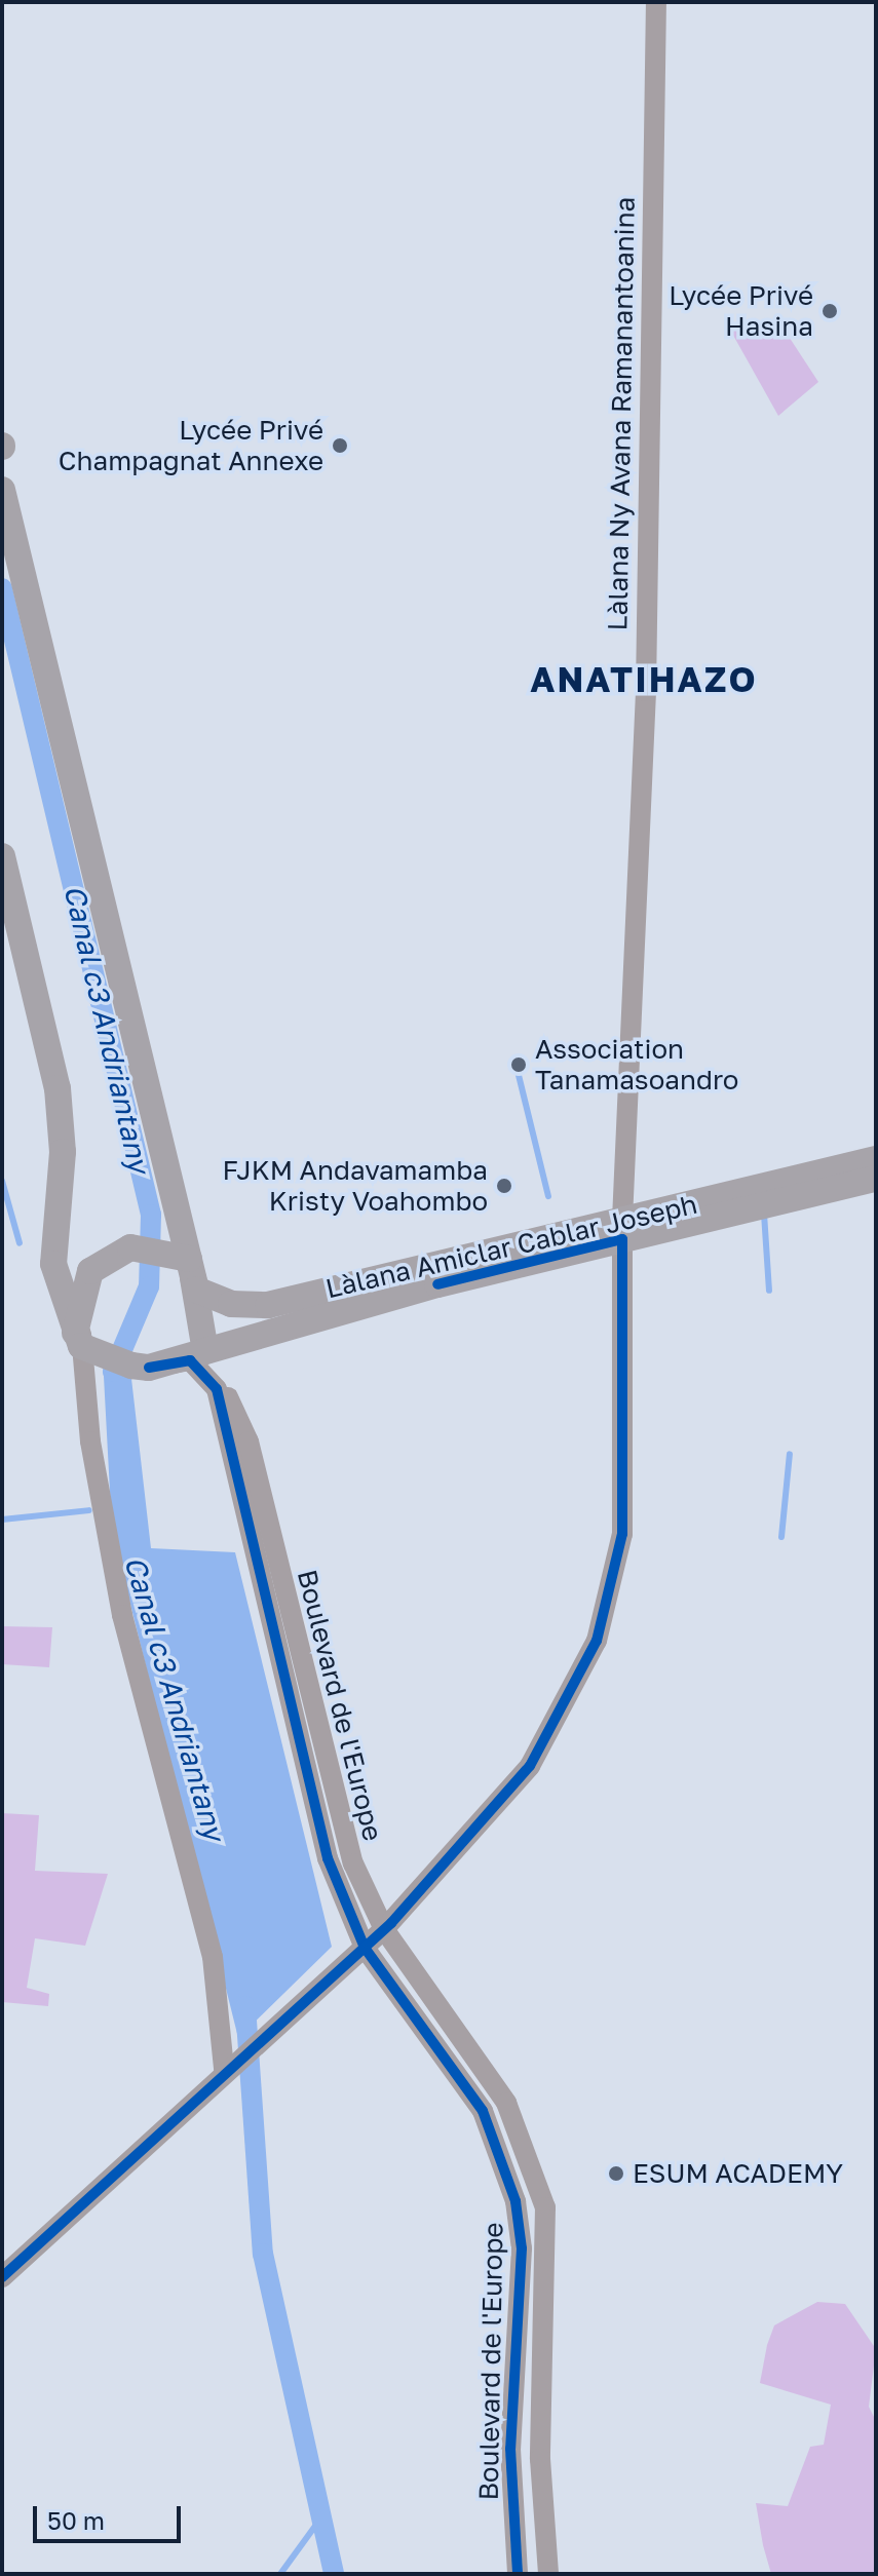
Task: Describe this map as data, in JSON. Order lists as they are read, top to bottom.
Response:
{
  "streets": {
    "main road": ["Làlana Amiclar Cablar Joseph"],
    "street": ["Làlana Ny Avana Ramanantoanina", "Boulevard de l'Europe"]
  },
  "crossings": [
    ["Làlana Ny Avana Ramanantoanina", "Làlana Amiclar Cablar Joseph"],
    ["Làlana Ny Avana Ramanantoanina", "Boulevard de l'Europe"],
    ["Làlana Amiclar Cablar Joseph", "Boulevard de l'Europe"]
  ],
  "districts": ["ANATIHAZO"],
  "water": ["Canal c3 Andriantany"],
  "places": [
    "Lycée Privé Hasina",
    "Lycée Privé Champagnat Annexe",
    "Association Tanamasoandro",
    "FJKM Andavamamba Kristy Voahombo",
    "ESUM ACADEMY"
  ],
  "scale_bar": "50 m"
}
